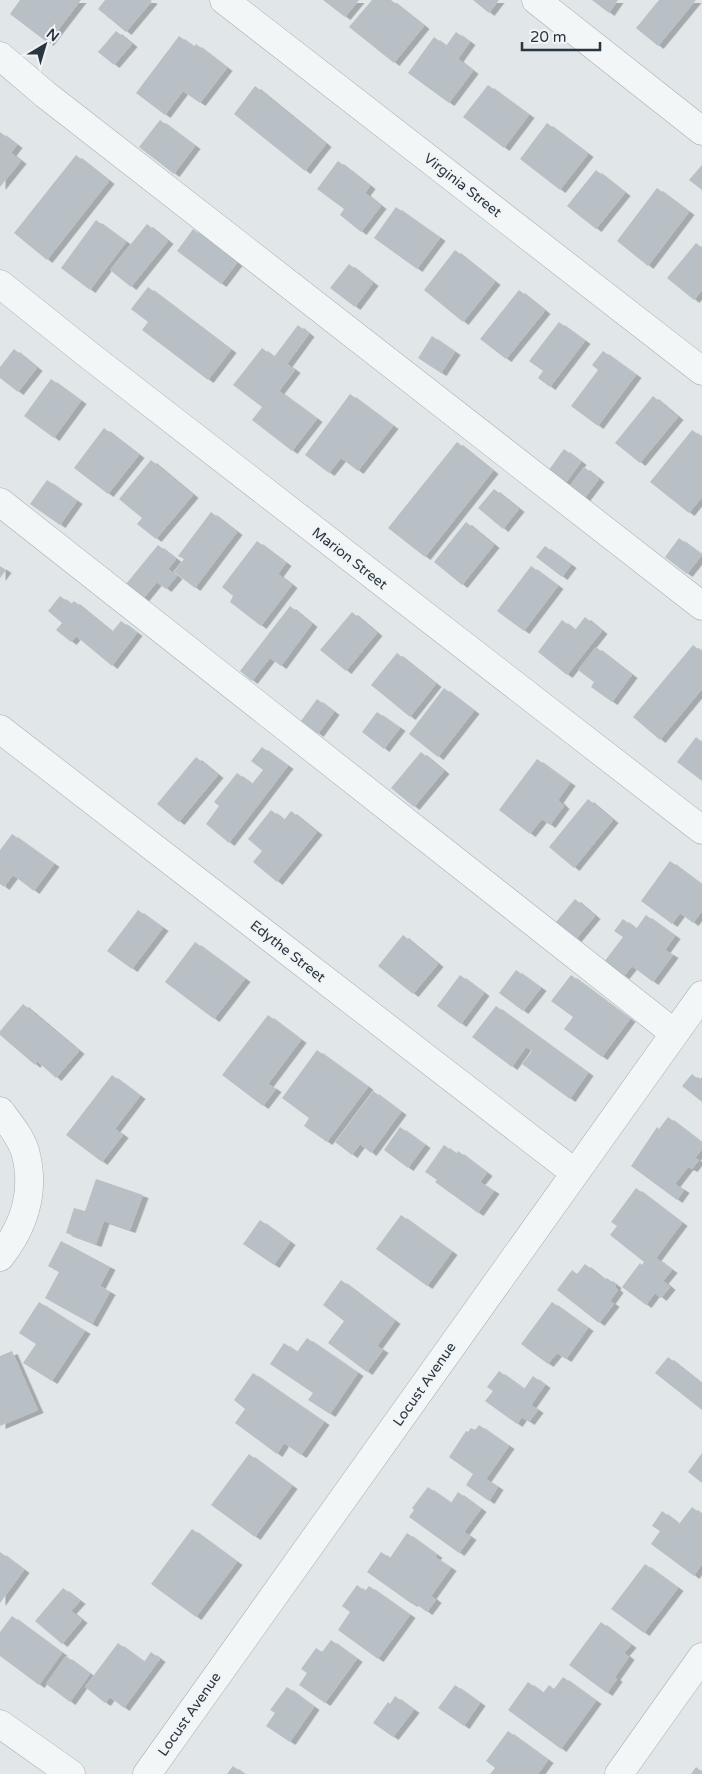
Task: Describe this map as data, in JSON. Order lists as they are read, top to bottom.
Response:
{
  "streets": {
    "street": [
      "Virginia Street",
      "Marion Street",
      "Edythe Street",
      "Locust Avenue"
    ]
  },
  "crossings": [
    ["Edythe Street", "Locust Avenue"]
  ],
  "scale_bar": "20 m",
  "north": "top right"
}
